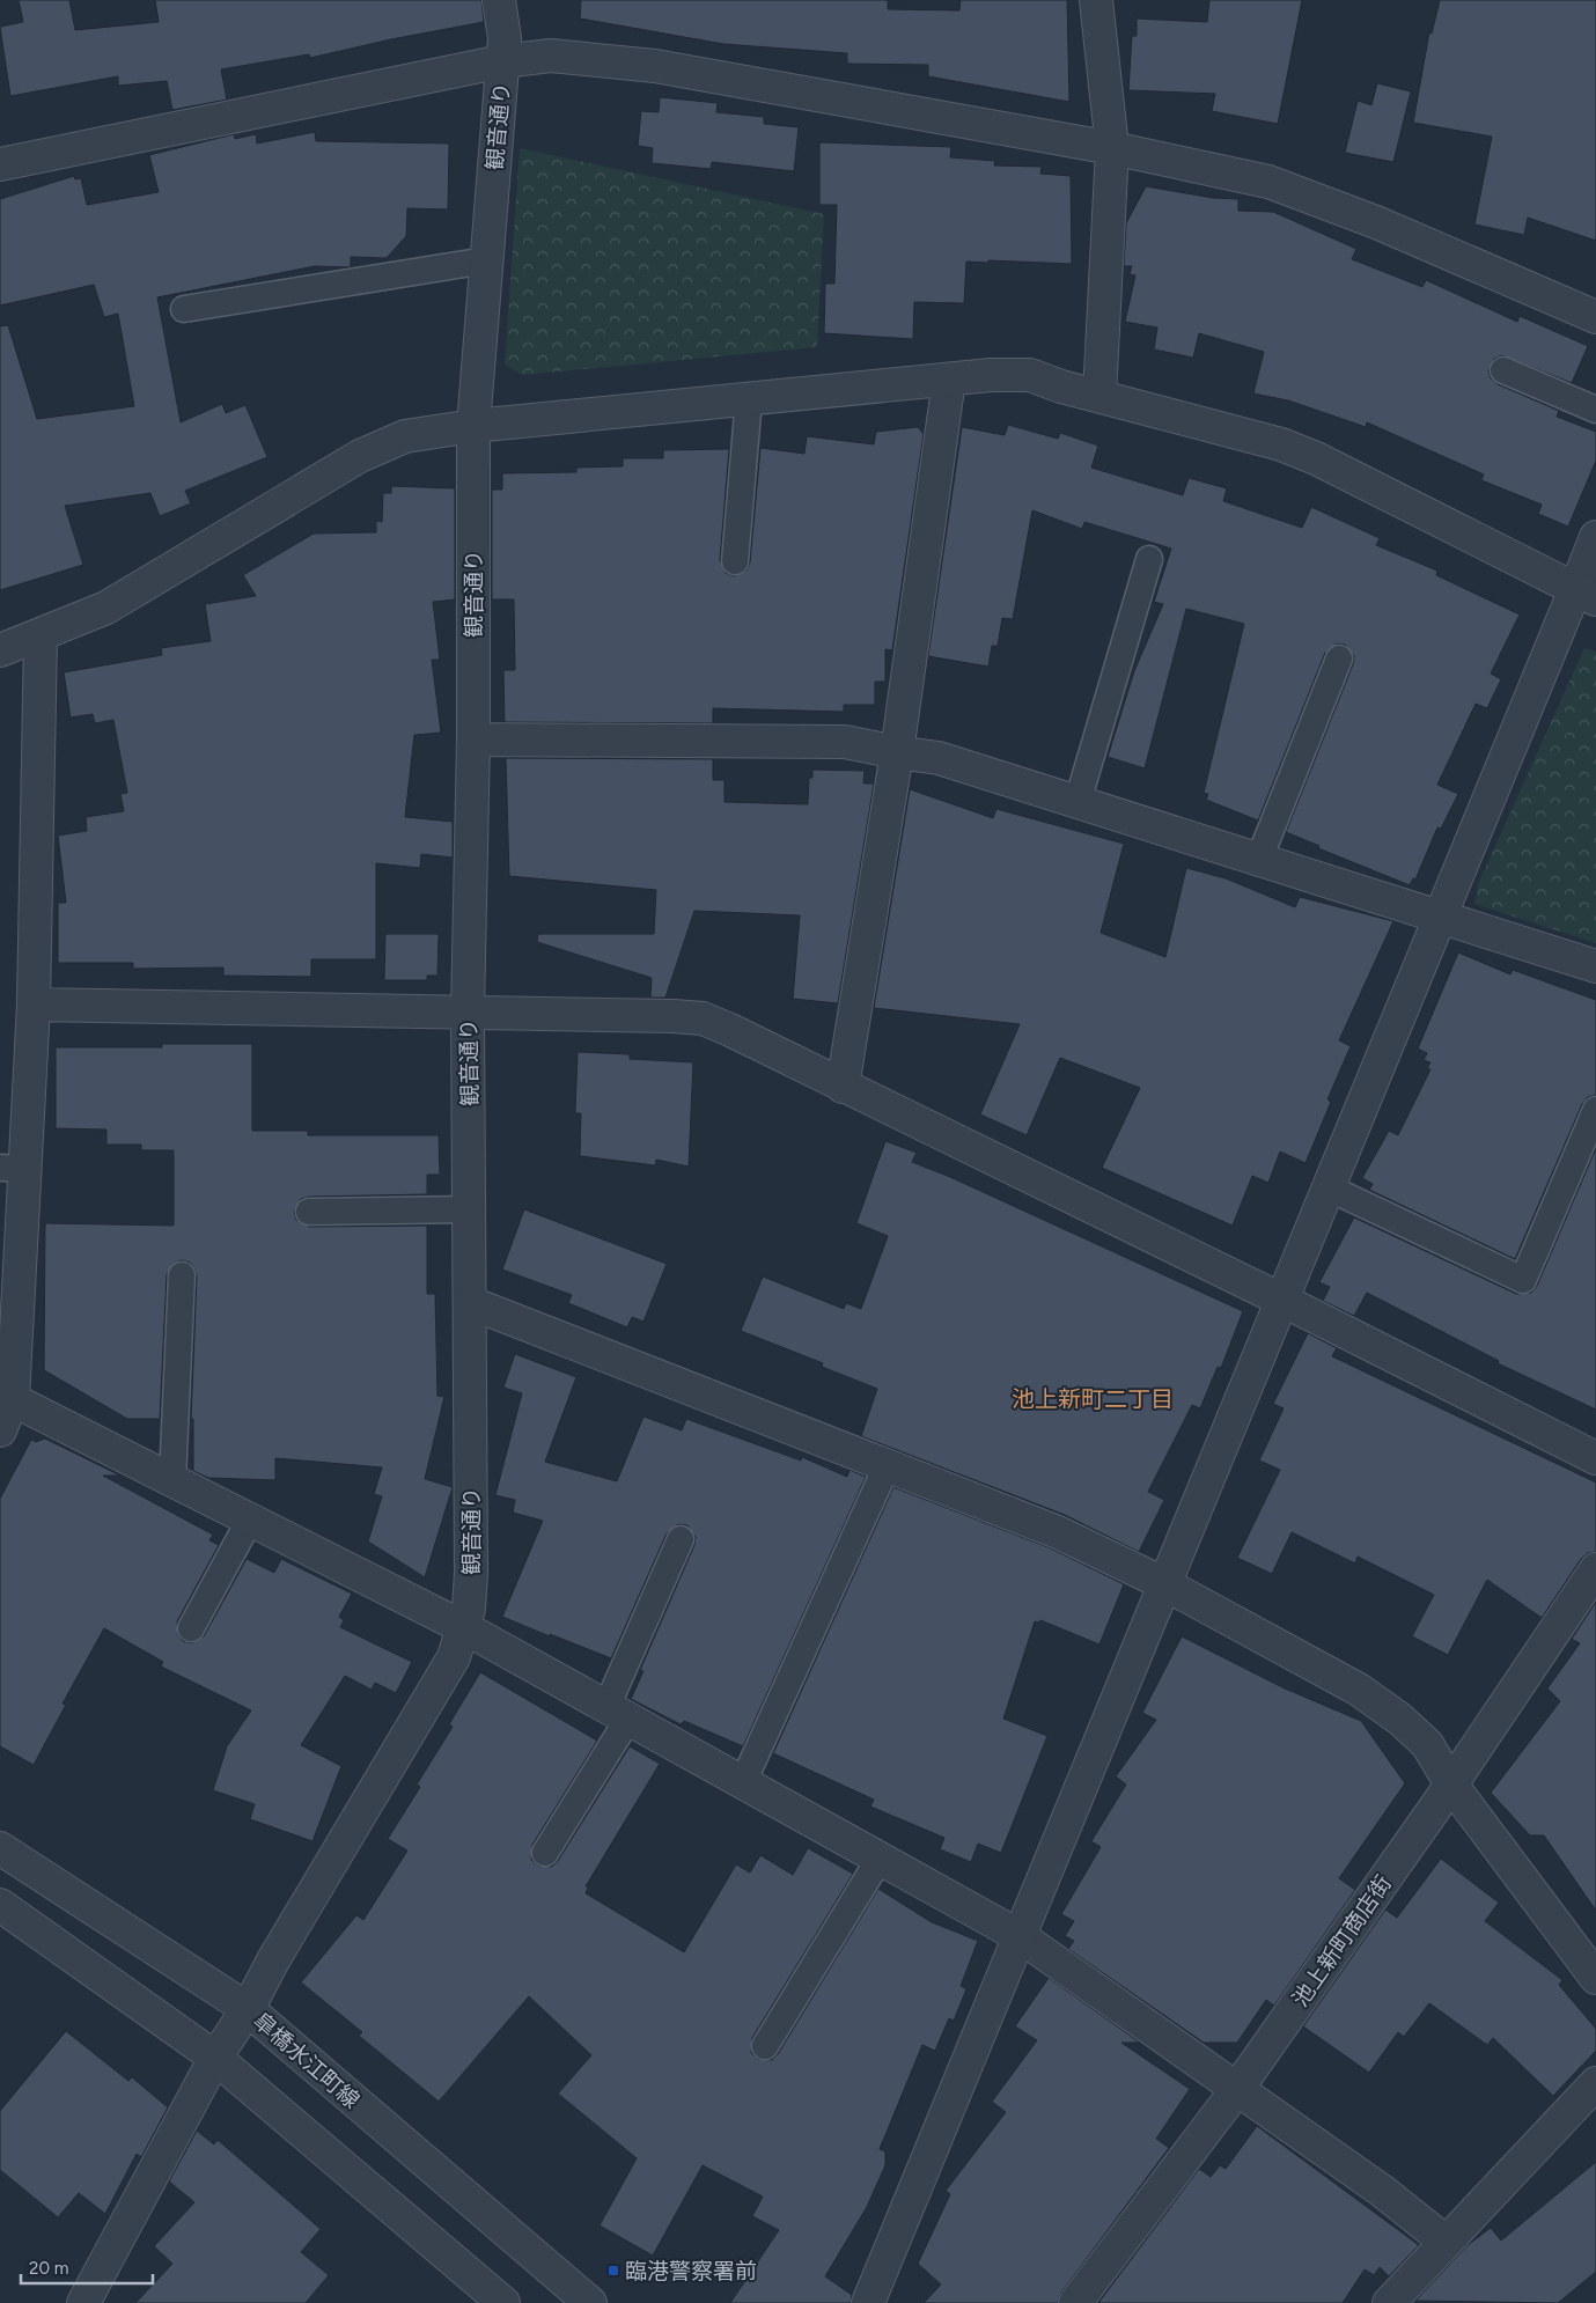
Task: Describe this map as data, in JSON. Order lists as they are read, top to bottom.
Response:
{
  "streets": {
    "street": ["観音通り", "池上新町商店街", "皐橋水江町線"]
  },
  "crossings": [
    ["観音通り", "皐橋水江町線"]
  ],
  "districts": ["池上新町二丁目"],
  "places": {
    "transit": ["臨港警察署前"]
  },
  "scale_bar": "20 m"
}
